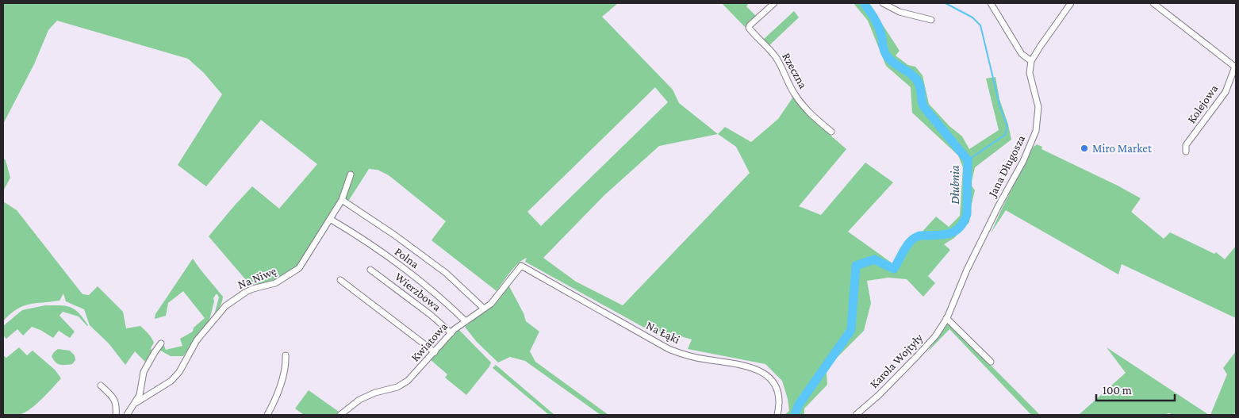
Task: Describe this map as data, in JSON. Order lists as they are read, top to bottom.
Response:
{
  "streets": {
    "street": [
      "Rzeczna",
      "Kolejowa",
      "Jana Długosza",
      "Polna",
      "Na Niwę",
      "Wierzbowa",
      "Na Łąki",
      "Kwiatowa",
      "Karola Wojtyły"
    ]
  },
  "crossings": [
    ["Jana Długosza", "Karola Wojtyły"],
    ["Polna", "Na Niwę"],
    ["Polna", "Kwiatowa"],
    ["Wierzbowa", "Kwiatowa"],
    ["Na Łąki", "Kwiatowa"]
  ],
  "water": ["Dłubnia"],
  "places": ["Miro Market"],
  "scale_bar": "100 m"
}
